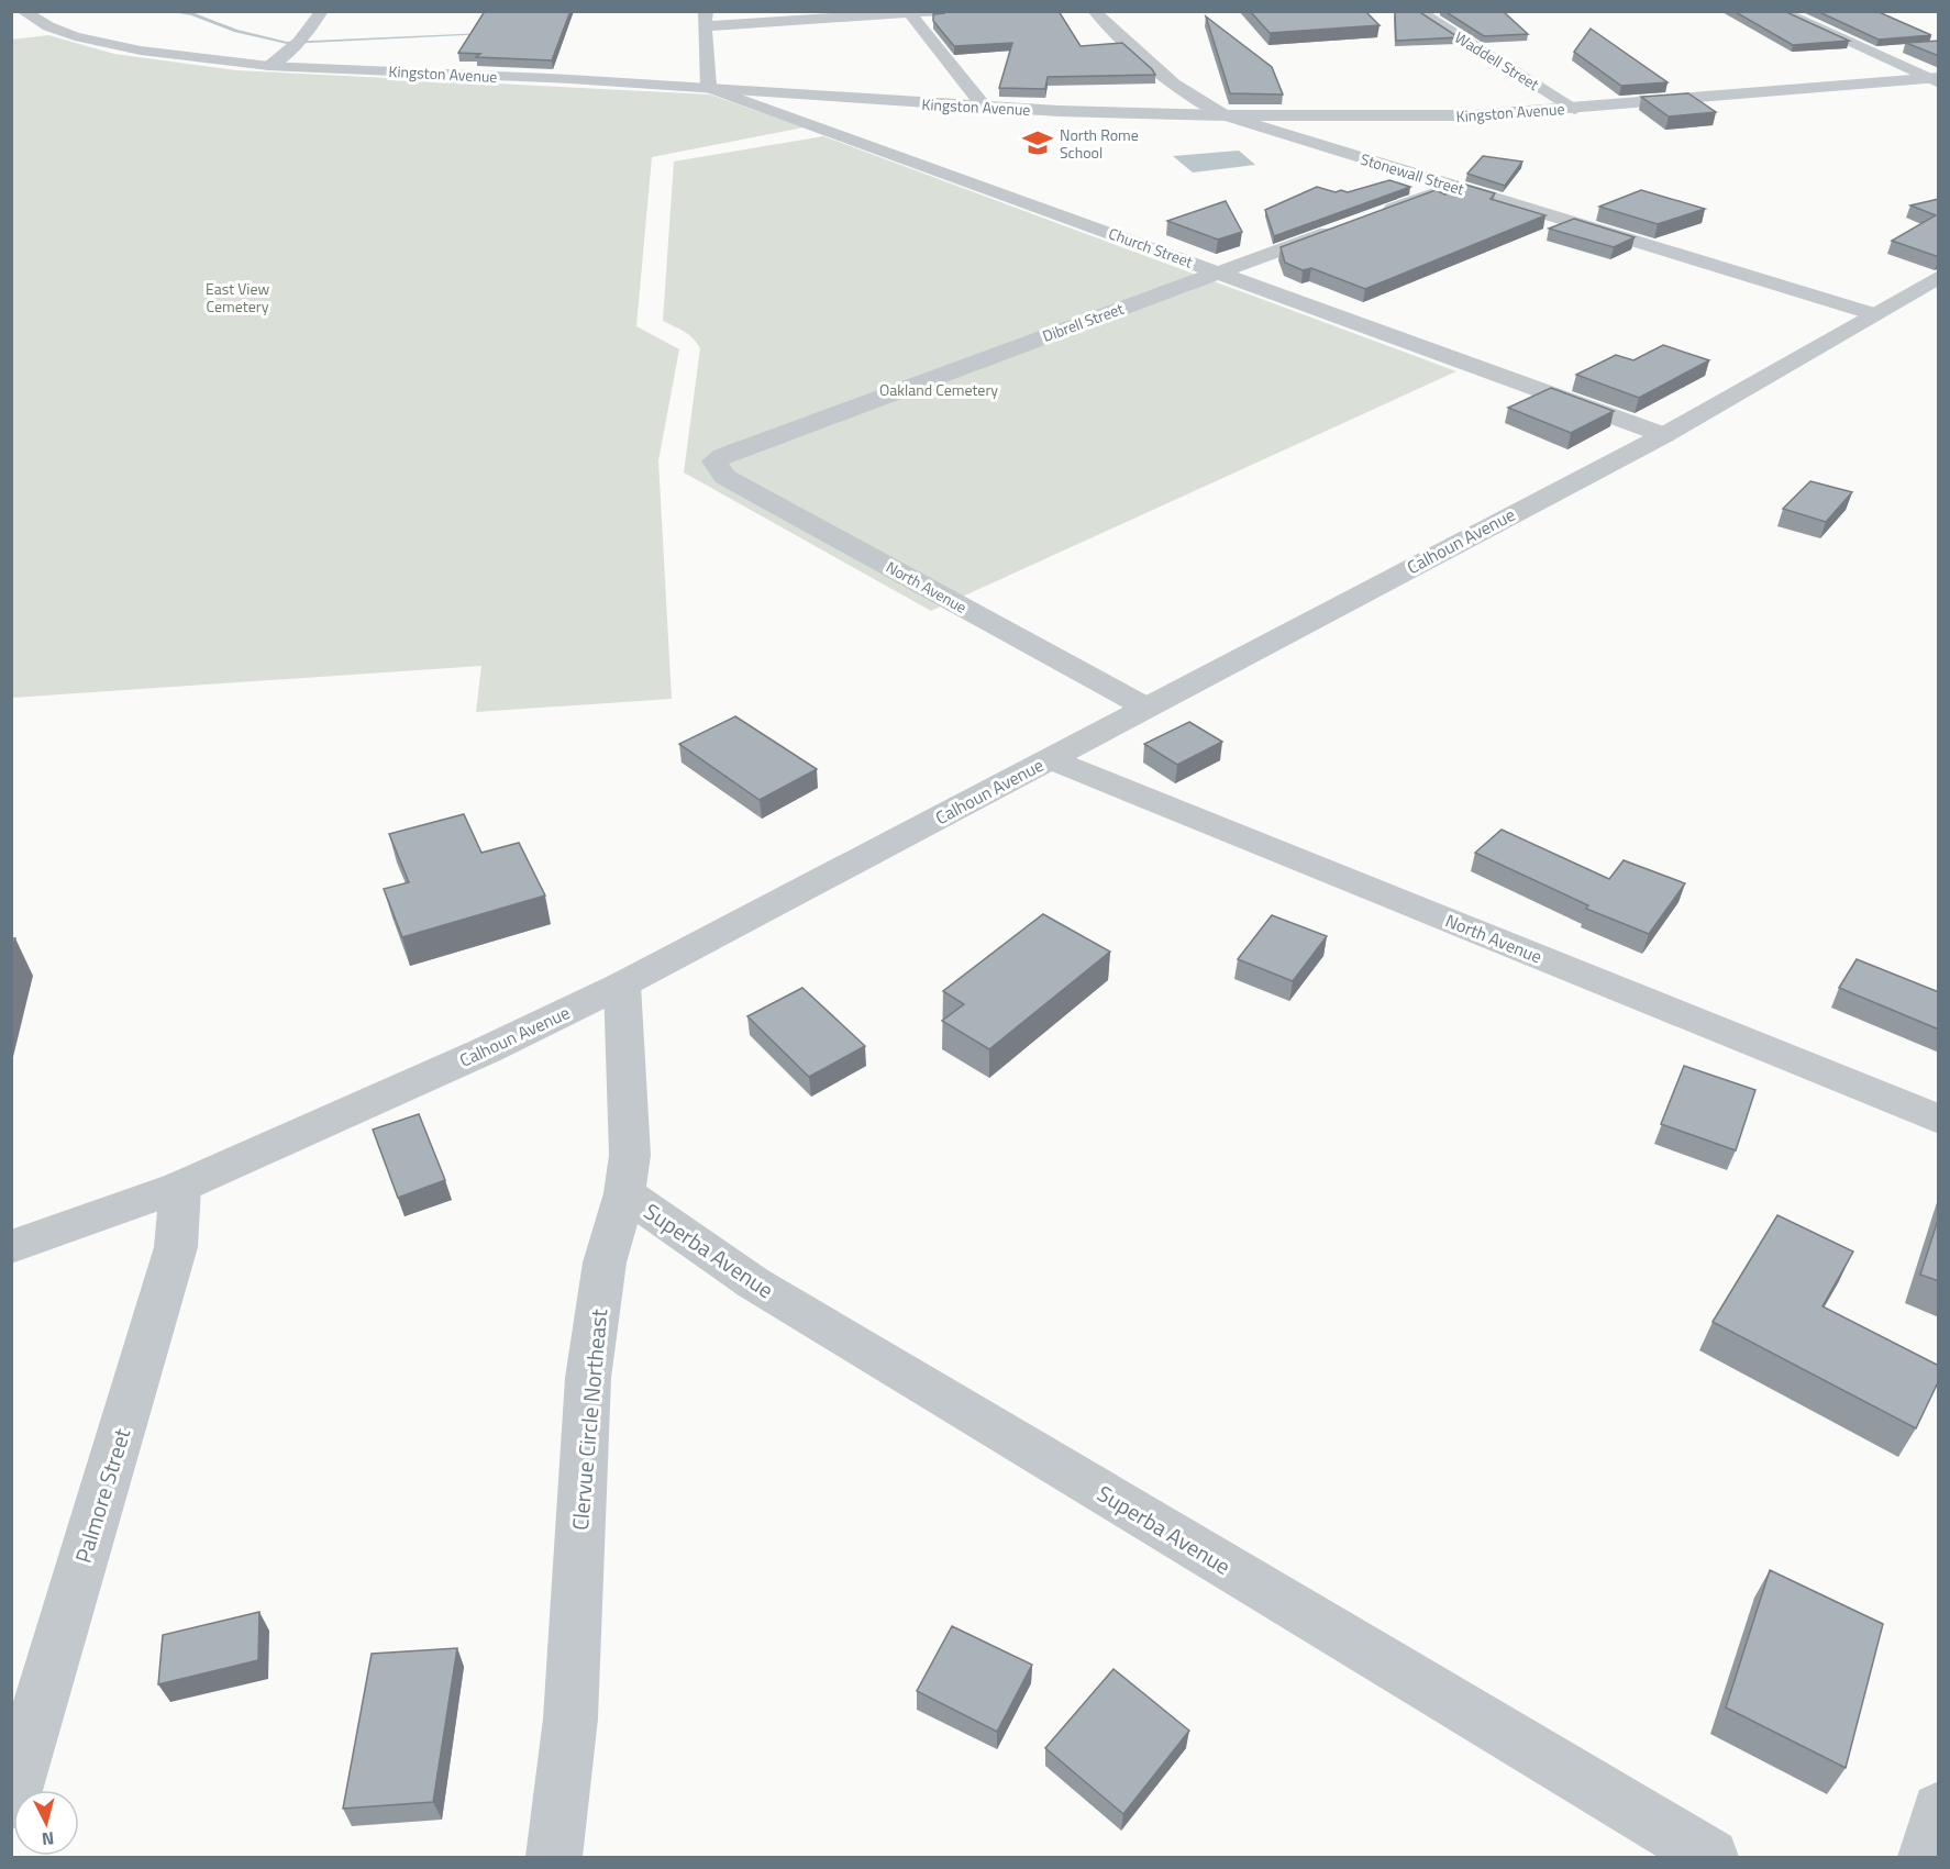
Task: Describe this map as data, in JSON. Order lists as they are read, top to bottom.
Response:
{
  "streets": {
    "street": [
      "Waddell Street",
      "Kingston Avenue",
      "Stonewall Street",
      "Church Street",
      "Dibrell Street",
      "Calhoun Avenue",
      "North Avenue",
      "Superba Avenue",
      "Clervue Circle Northeast",
      "Palmore Street"
    ]
  },
  "crossings": [
    ["Waddell Street", "Kingston Avenue"],
    ["Kingston Avenue", "Stonewall Street"],
    ["Kingston Avenue", "Church Street"],
    ["Stonewall Street", "Calhoun Avenue"],
    ["Church Street", "Dibrell Street"],
    ["Church Street", "Calhoun Avenue"],
    ["Dibrell Street", "North Avenue"],
    ["Calhoun Avenue", "North Avenue"],
    ["Calhoun Avenue", "Clervue Circle Northeast"],
    ["Calhoun Avenue", "Palmore Street"],
    ["Superba Avenue", "Clervue Circle Northeast"]
  ],
  "parks": ["East View Cemetery", "Oakland Cemetery"],
  "places": {
    "school or university": ["North Rome School"]
  },
  "north": "bottom"
}
